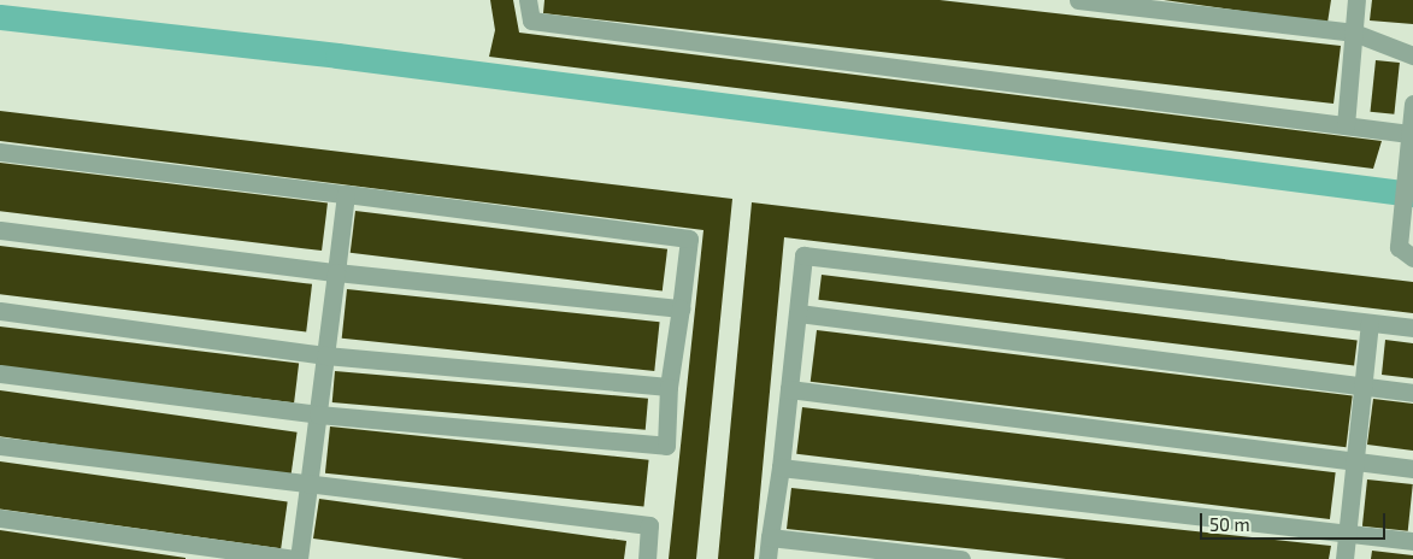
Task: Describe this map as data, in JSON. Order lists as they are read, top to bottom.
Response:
{
  "scale_bar": "50 m"
}
